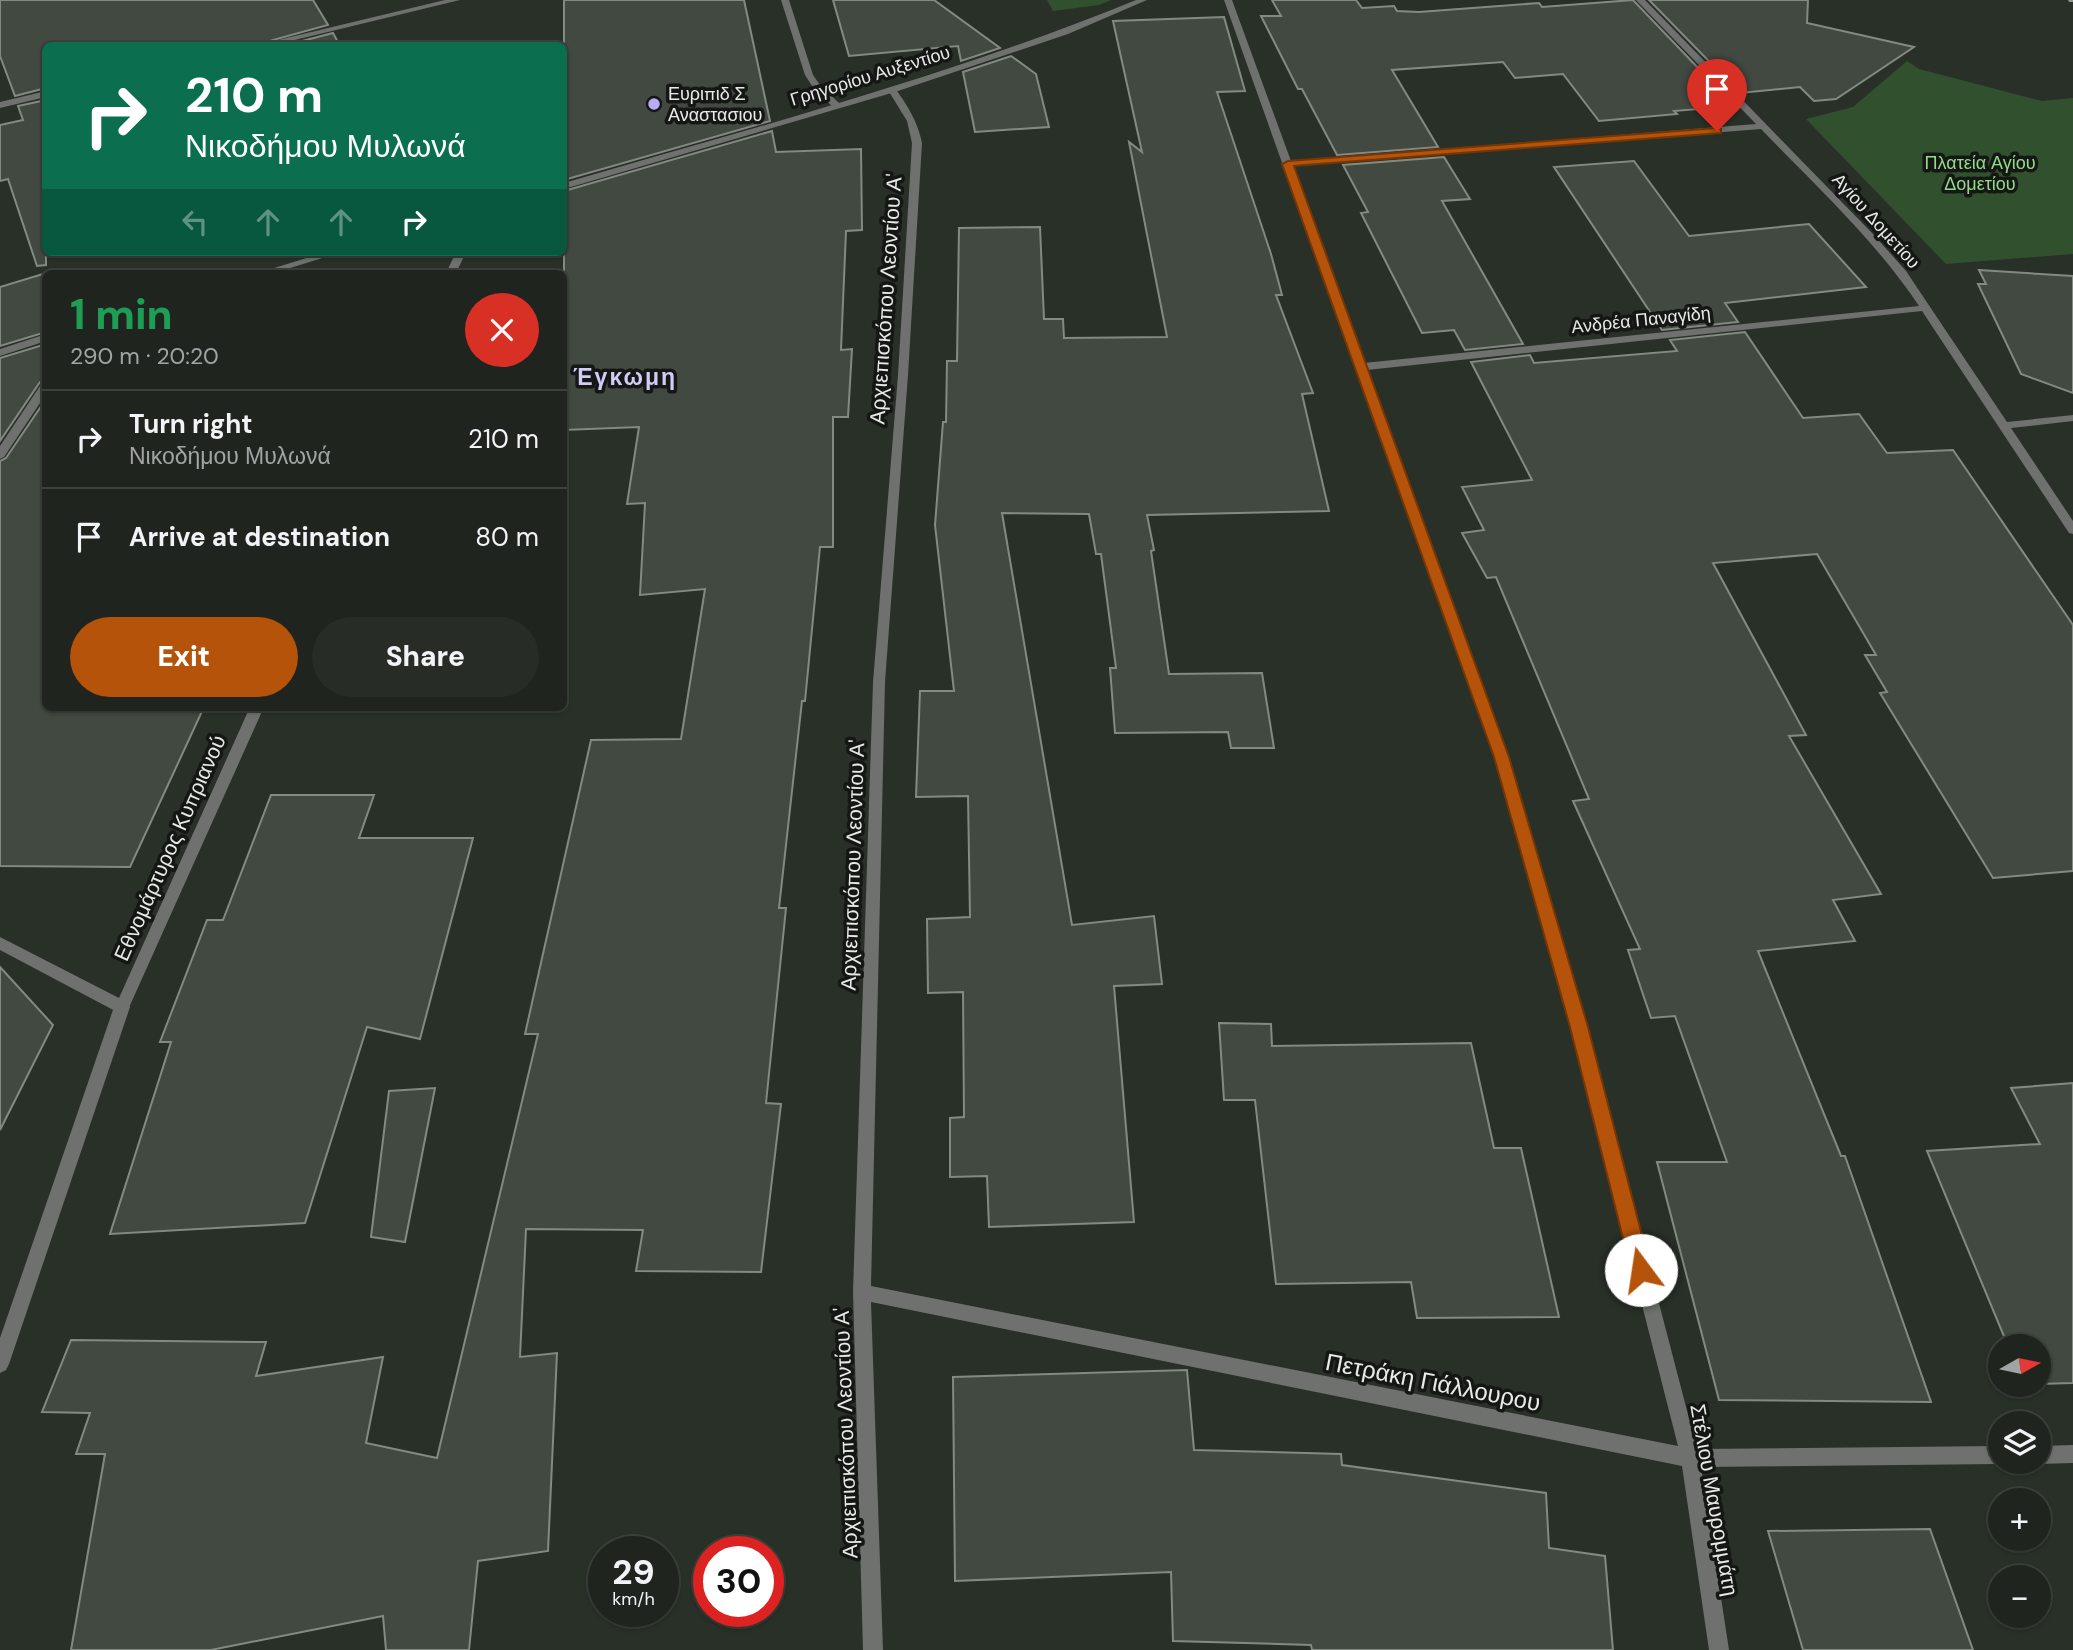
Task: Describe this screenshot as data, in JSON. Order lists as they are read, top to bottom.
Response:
{
  "streets": {
    "street": [
      "Γρηγορίου Αυξεντίου",
      "Αγίου Δομετίου",
      "Αρχιεπισκόπου Λεοντίου Α'",
      "Ανδρέα Παναγίδη",
      "Εθνομάρτυρος Κυπριανού",
      "Πετράκη Γιάλλουρου",
      "Στέλιου Μαυρομμάτη"
    ]
  },
  "crossings": [
    ["Γρηγορίου Αυξεντίου", "Αρχιεπισκόπου Λεοντίου Α'"],
    ["Αγίου Δομετίου", "Ανδρέα Παναγίδη"],
    ["Αρχιεπισκόπου Λεοντίου Α'", "Πετράκη Γιάλλουρου"],
    ["Ανδρέα Παναγίδη", "Στέλιου Μαυρομμάτη"],
    ["Πετράκη Γιάλλουρου", "Στέλιου Μαυρομμάτη"]
  ],
  "districts": ["Έγκωμη"],
  "parks": ["Πλατεία Αγίου Δομετίου"],
  "places": ["Ευριπιδ Σ Αναστασιου"],
  "north": "right",
  "page": {
    "turn": ["210 m", "Νικοδήμου Μυλωνά"],
    "heading": ["1 min", "290 m · 20:20"],
    "list": [
      {
        "name": "Turn right",
        "note": "Νικοδήμου Μυλωνά",
        "value": "210 m"
      },
      {
        "name": "Arrive at destination",
        "value": "80 m"
      }
    ],
    "buttons": ["Exit", "Share"],
    "map_buttons": ["+", "−"],
    "speed": "29 km/h",
    "limit": "30"
  }
}
